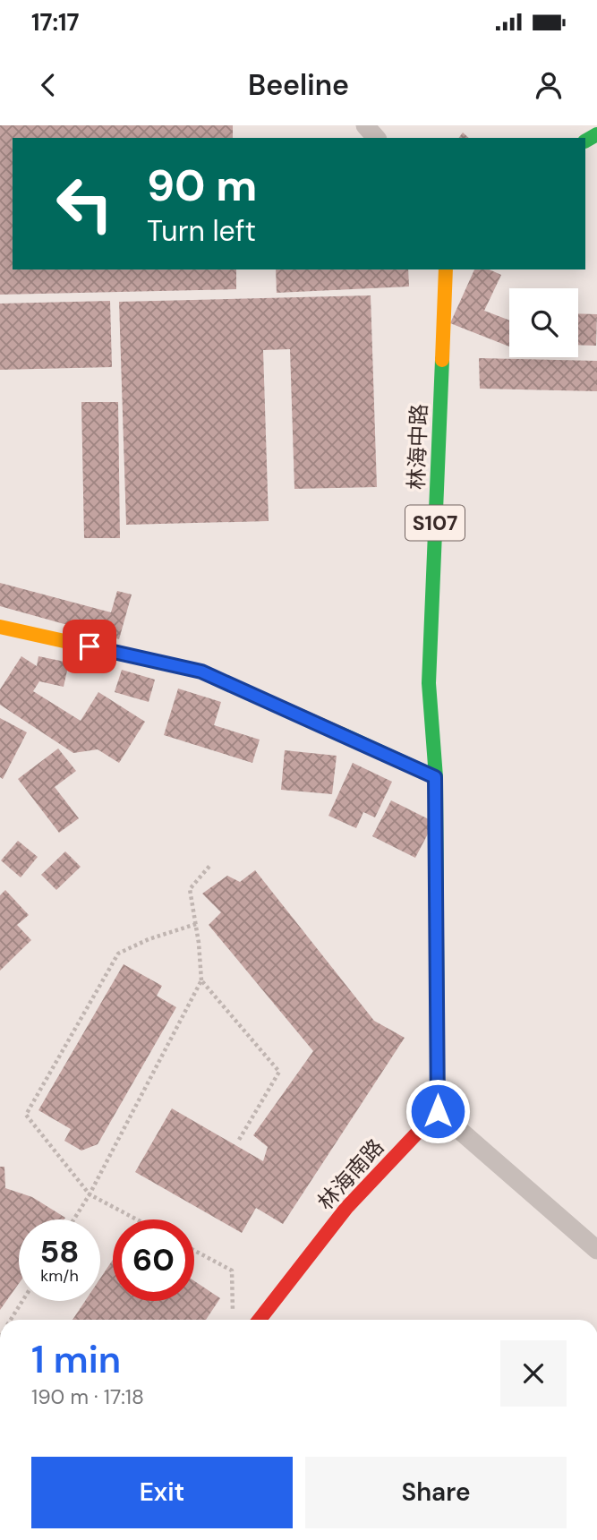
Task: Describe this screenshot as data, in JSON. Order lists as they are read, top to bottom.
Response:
{
  "streets": {
    "main road": ["林海中路", "S107", "林海南路"]
  },
  "crossings": [
    ["林海中路", "S107"],
    ["S107", "林海南路"]
  ],
  "page": {
    "status": "17:17",
    "header": "Beeline",
    "turn": ["90 m", "Turn left"],
    "speed": "58 km/h",
    "limit": "60",
    "heading": ["1 min", "190 m · 17:18"],
    "buttons": ["Exit", "Share"]
  }
}
